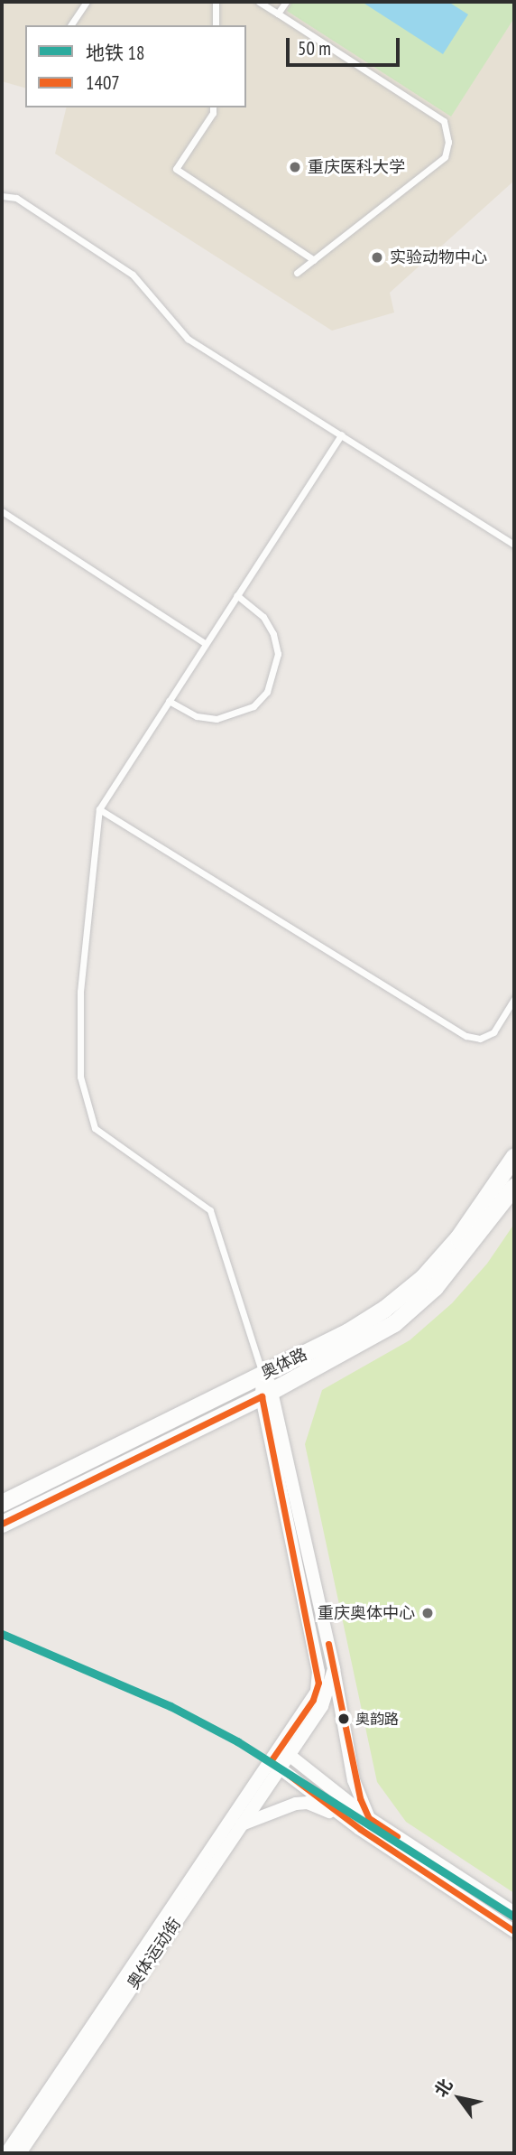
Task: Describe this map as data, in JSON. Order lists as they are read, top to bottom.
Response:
{
  "streets": {
    "main road": ["奥体路"],
    "street": ["奥体运动街"]
  },
  "places": [
    "重庆医科大学",
    "实验动物中心",
    "重庆奥体中心",
    "奥韵路"
  ],
  "lines": ["transit line 1407", "metro line 18"],
  "legend": ["地铁 18", "1407"],
  "scale_bar": "50 m",
  "north": "top left"
}
